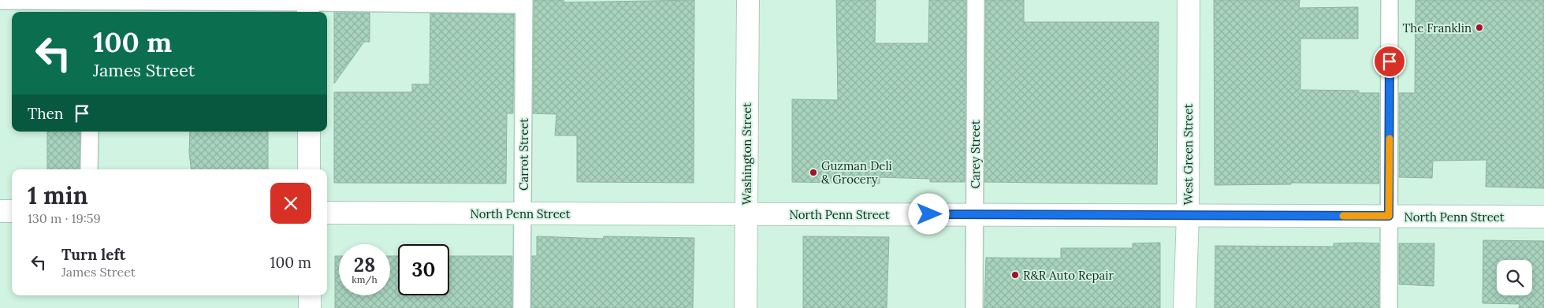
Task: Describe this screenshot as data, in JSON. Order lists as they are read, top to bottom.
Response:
{
  "streets": {
    "street": ["Washington Street", "West Green Street", "North Penn Street"],
    "lane": ["Carrot Street", "Carey Street"]
  },
  "crossings": [
    ["Washington Street", "North Penn Street"],
    ["Carrot Street", "North Penn Street"],
    ["Carey Street", "North Penn Street"],
    ["West Green Street", "North Penn Street"]
  ],
  "places": ["The Franklin", "Guzman Deli & Grocery", "R&R Auto Repair"],
  "page": {
    "turn": ["100 m", "James Street"],
    "then": "Then",
    "heading": ["1 min", "130 m · 19:59"],
    "list": [
      {
        "name": "Turn left",
        "note": "James Street",
        "value": "100 m"
      }
    ],
    "speed": "28 km/h",
    "limit": "30"
  }
}
